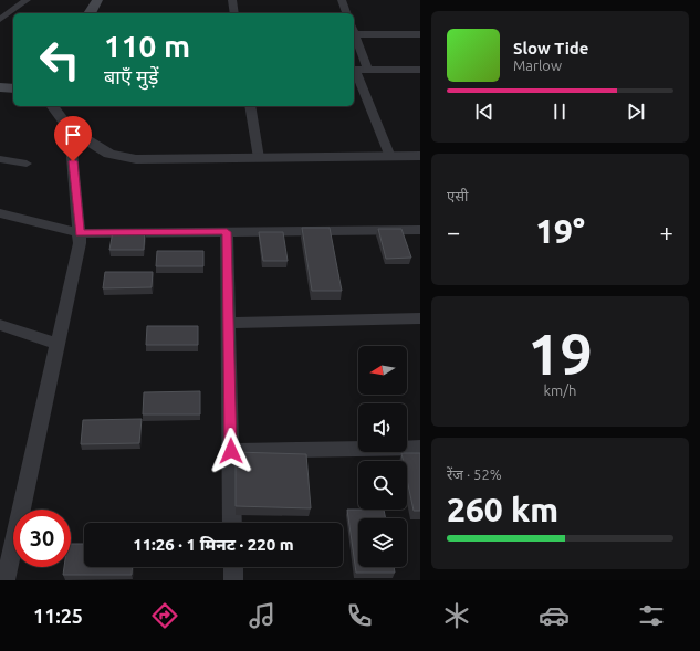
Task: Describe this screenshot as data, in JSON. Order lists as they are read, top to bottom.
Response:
{
  "north": "left",
  "page": {
    "turn": ["110 m", "बाएँ मुड़ें"],
    "song": ["Slow Tide", "Marlow"],
    "tile": [
      "एसी",
      ["19", "km/h"],
      ["रेंज · 52%", "260 km"]
    ],
    "heat": ["−", "19°", "+"],
    "limit": "30",
    "trip": "11:26 · 1 मिनट · 220 m",
    "tabs": "11:25"
  }
}
